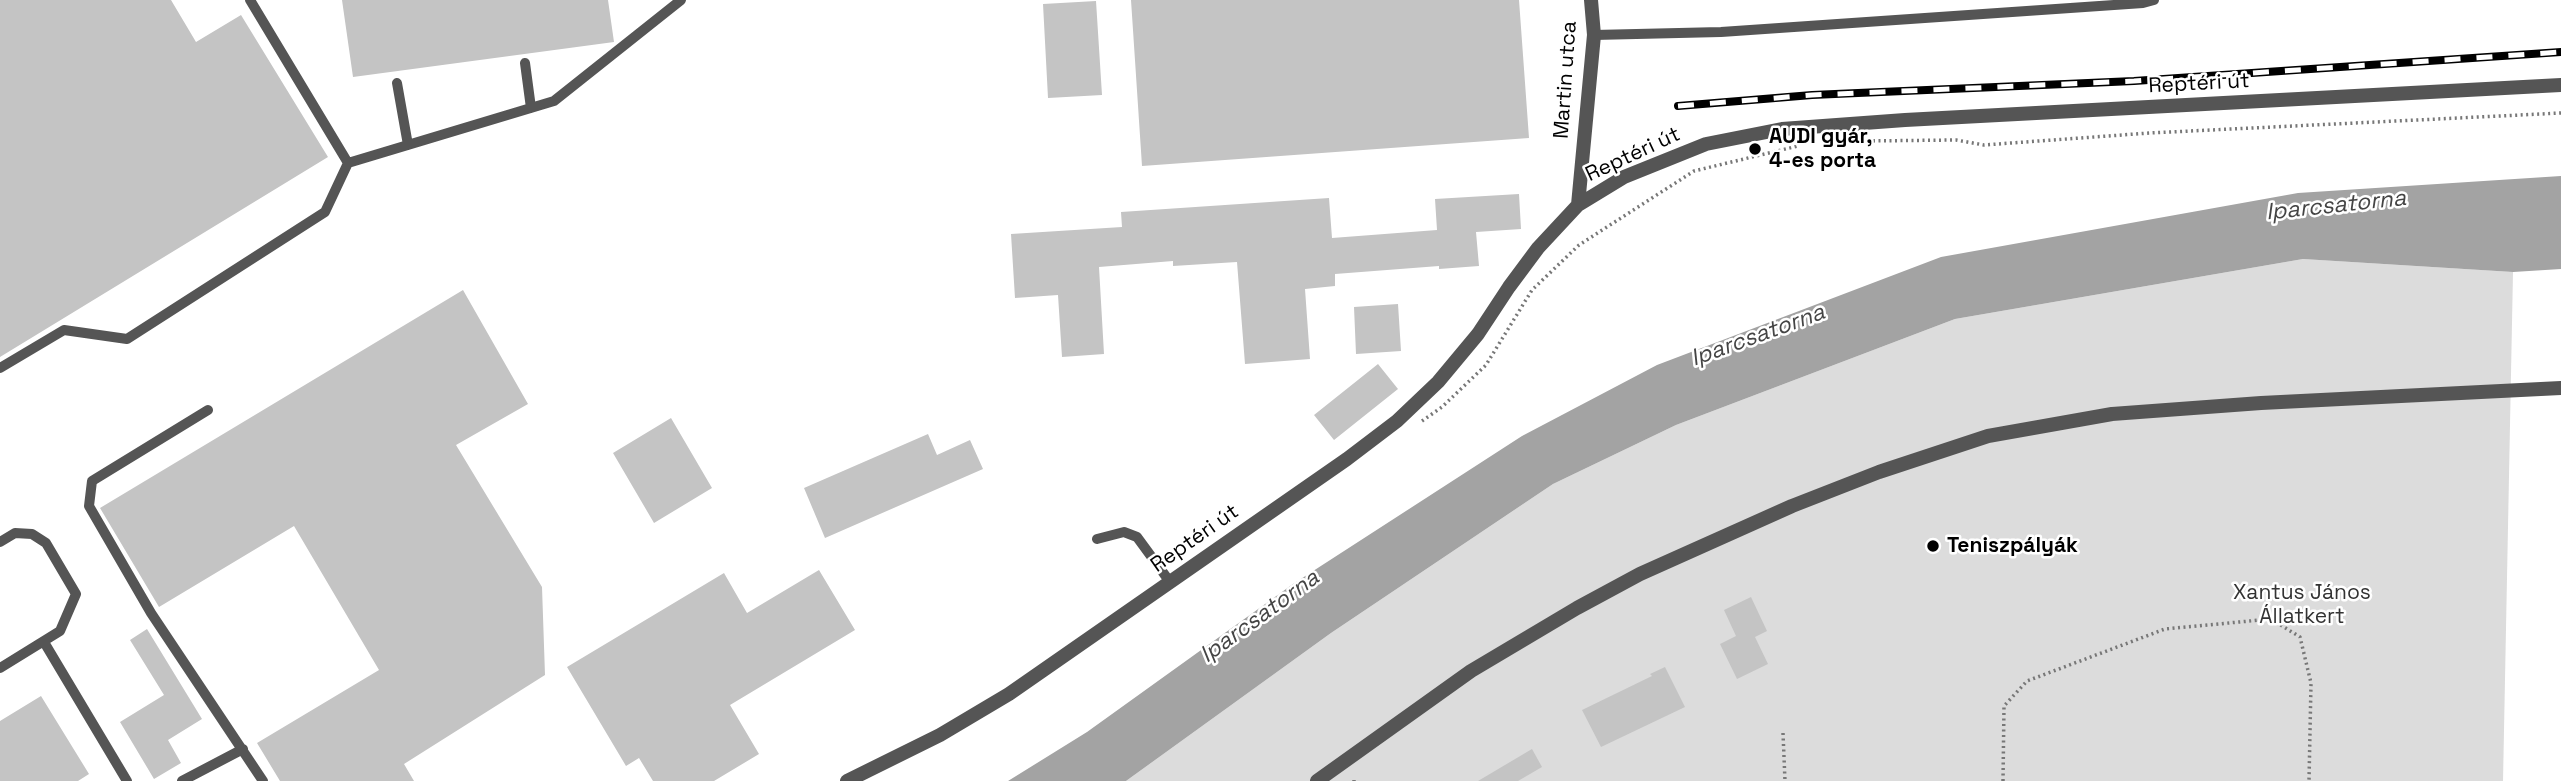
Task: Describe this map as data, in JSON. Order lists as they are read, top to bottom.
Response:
{
  "streets": {
    "street": ["Martin utca", "Reptéri út"]
  },
  "crossings": [
    ["Martin utca", "Reptéri út"]
  ],
  "water": ["Iparcsatorna"],
  "parks": ["Xantus János Állatkert"],
  "places": ["AUDI gyár, 4-es porta", "Teniszpályák"]
}
